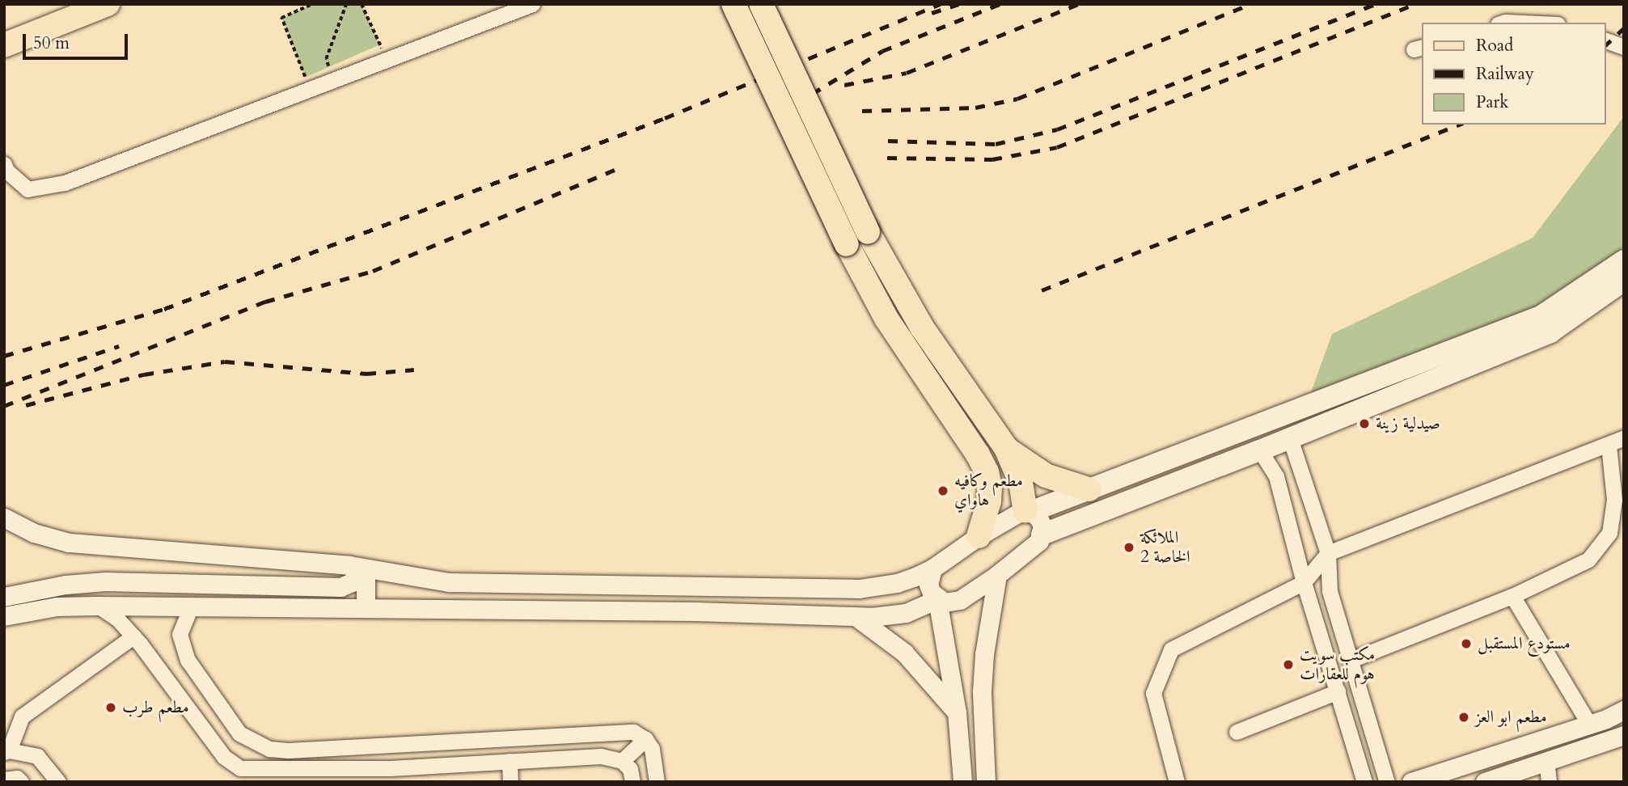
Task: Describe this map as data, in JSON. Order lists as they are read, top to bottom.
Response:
{
  "places": [
    "صيدلية زينة",
    "مطعم وكافيه هاواي",
    "الملائكة الخاصة 2",
    "مستودع المستقبل",
    "مكتب سويت هوم للعقارات",
    "مطعم طرب",
    "مطعم ابو العز"
  ],
  "legend": ["Road", "Railway", "Park"],
  "scale_bar": "50 m"
}
